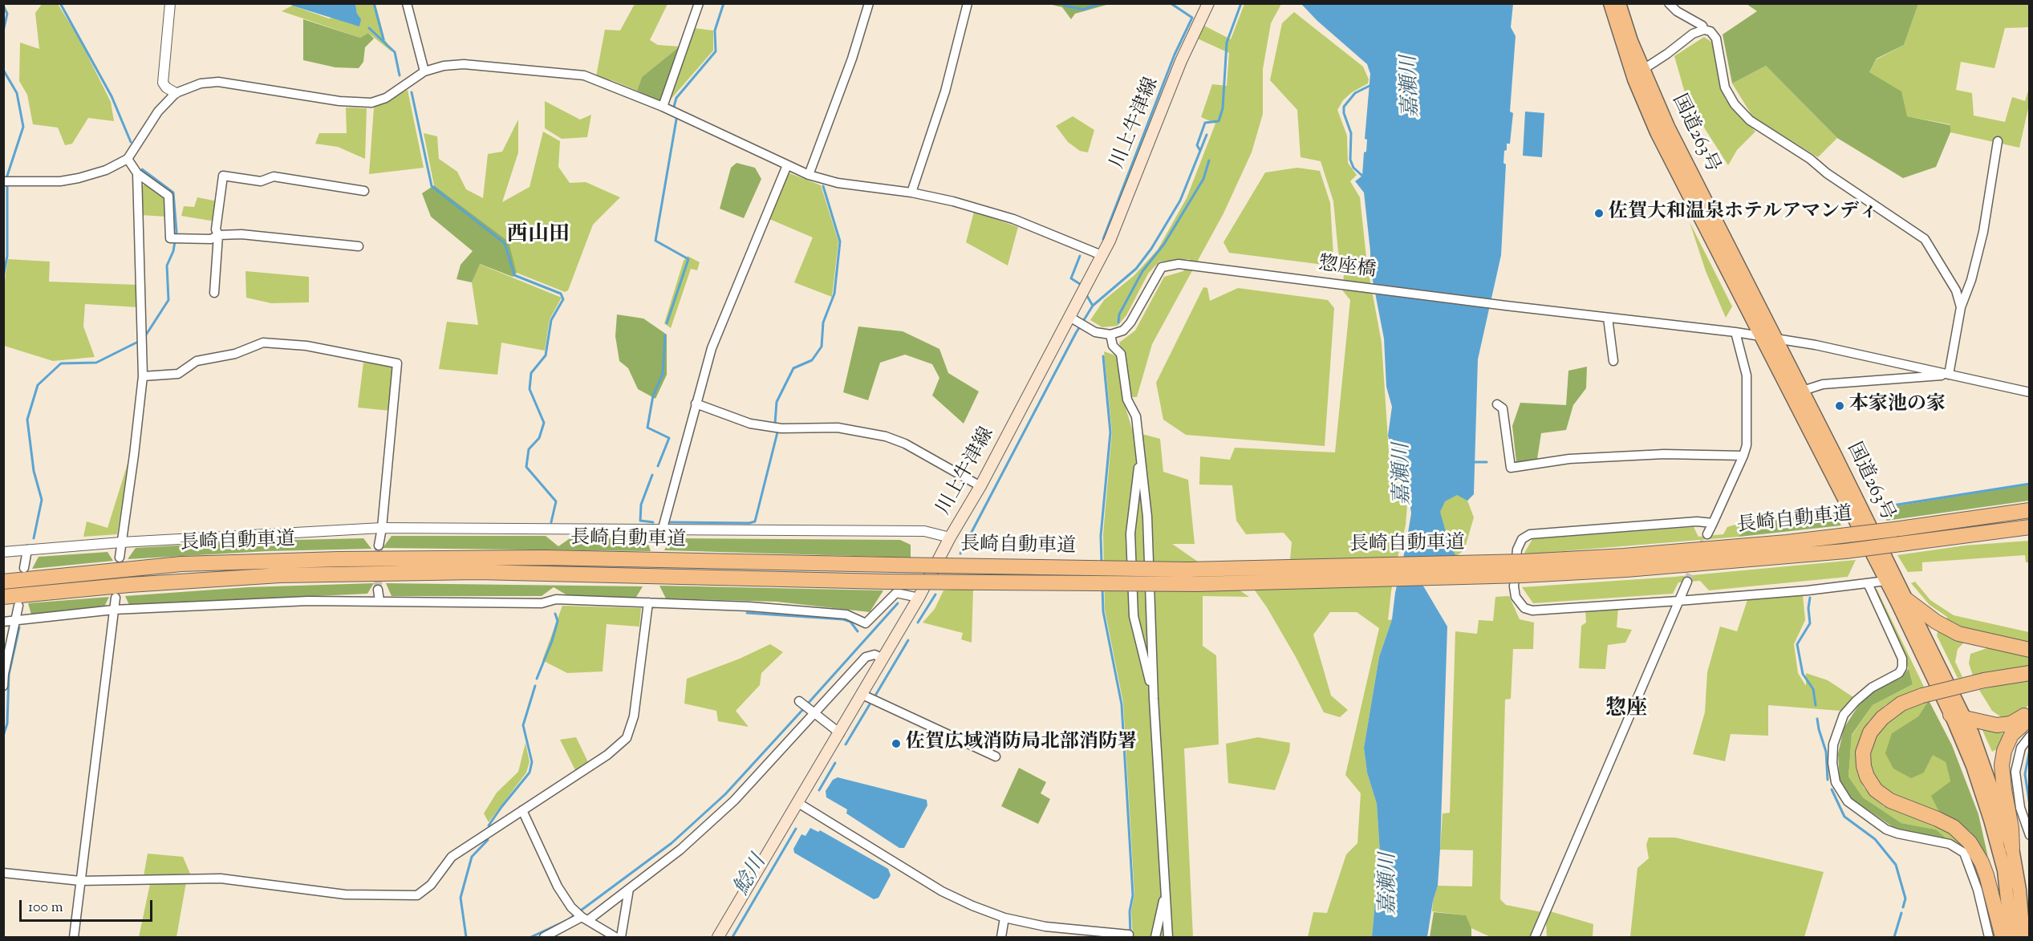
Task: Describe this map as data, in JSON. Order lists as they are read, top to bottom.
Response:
{
  "streets": {
    "highway": ["国道263号", "長崎自動車道"],
    "main road": ["川上牛津線"],
    "street": ["惣座橋"]
  },
  "crossings": [
    ["国道263号", "惣座橋"]
  ],
  "districts": ["西山田", "惣座"],
  "water": ["嘉瀬川", "鯰川"],
  "places": ["佐賀大和温泉ホテルアマンディ", "本家池の家", "佐賀広域消防局北部消防署"],
  "scale_bar": "100 m"
}
